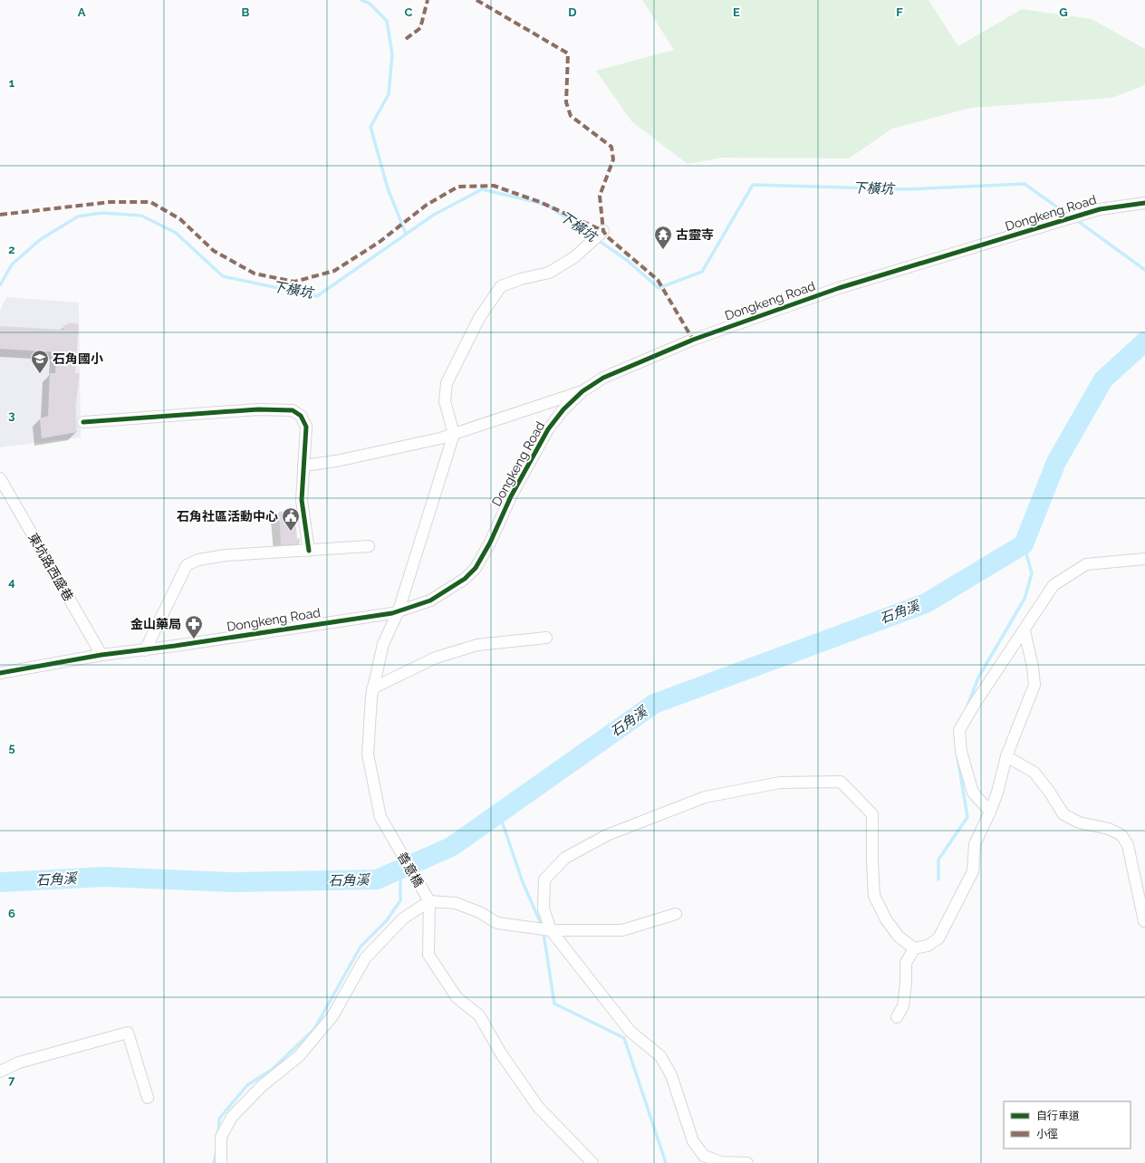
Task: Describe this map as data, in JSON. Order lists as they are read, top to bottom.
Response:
{
  "streets": {
    "street": ["Dongkeng Road", "東坑路西盛巷", "善意橋"]
  },
  "crossings": [
    ["Dongkeng Road", "東坑路西盛巷"],
    ["Dongkeng Road", "善意橋"]
  ],
  "water": ["下橫坑", "石角溪"],
  "places": {
    "temple": ["古靈寺"],
    "school or university": ["石角國小"],
    "public building": ["石角社區活動中心"],
    "pharmacy": ["金山藥局"]
  },
  "legend": ["自行車道", "小徑"],
  "grid": {
    "columns": [
      "A",
      "B",
      "C",
      "D",
      "E",
      "F",
      "G"
    ],
    "rows": [
      "1",
      "2",
      "3",
      "4",
      "5",
      "6",
      "7"
    ]
  }
}
